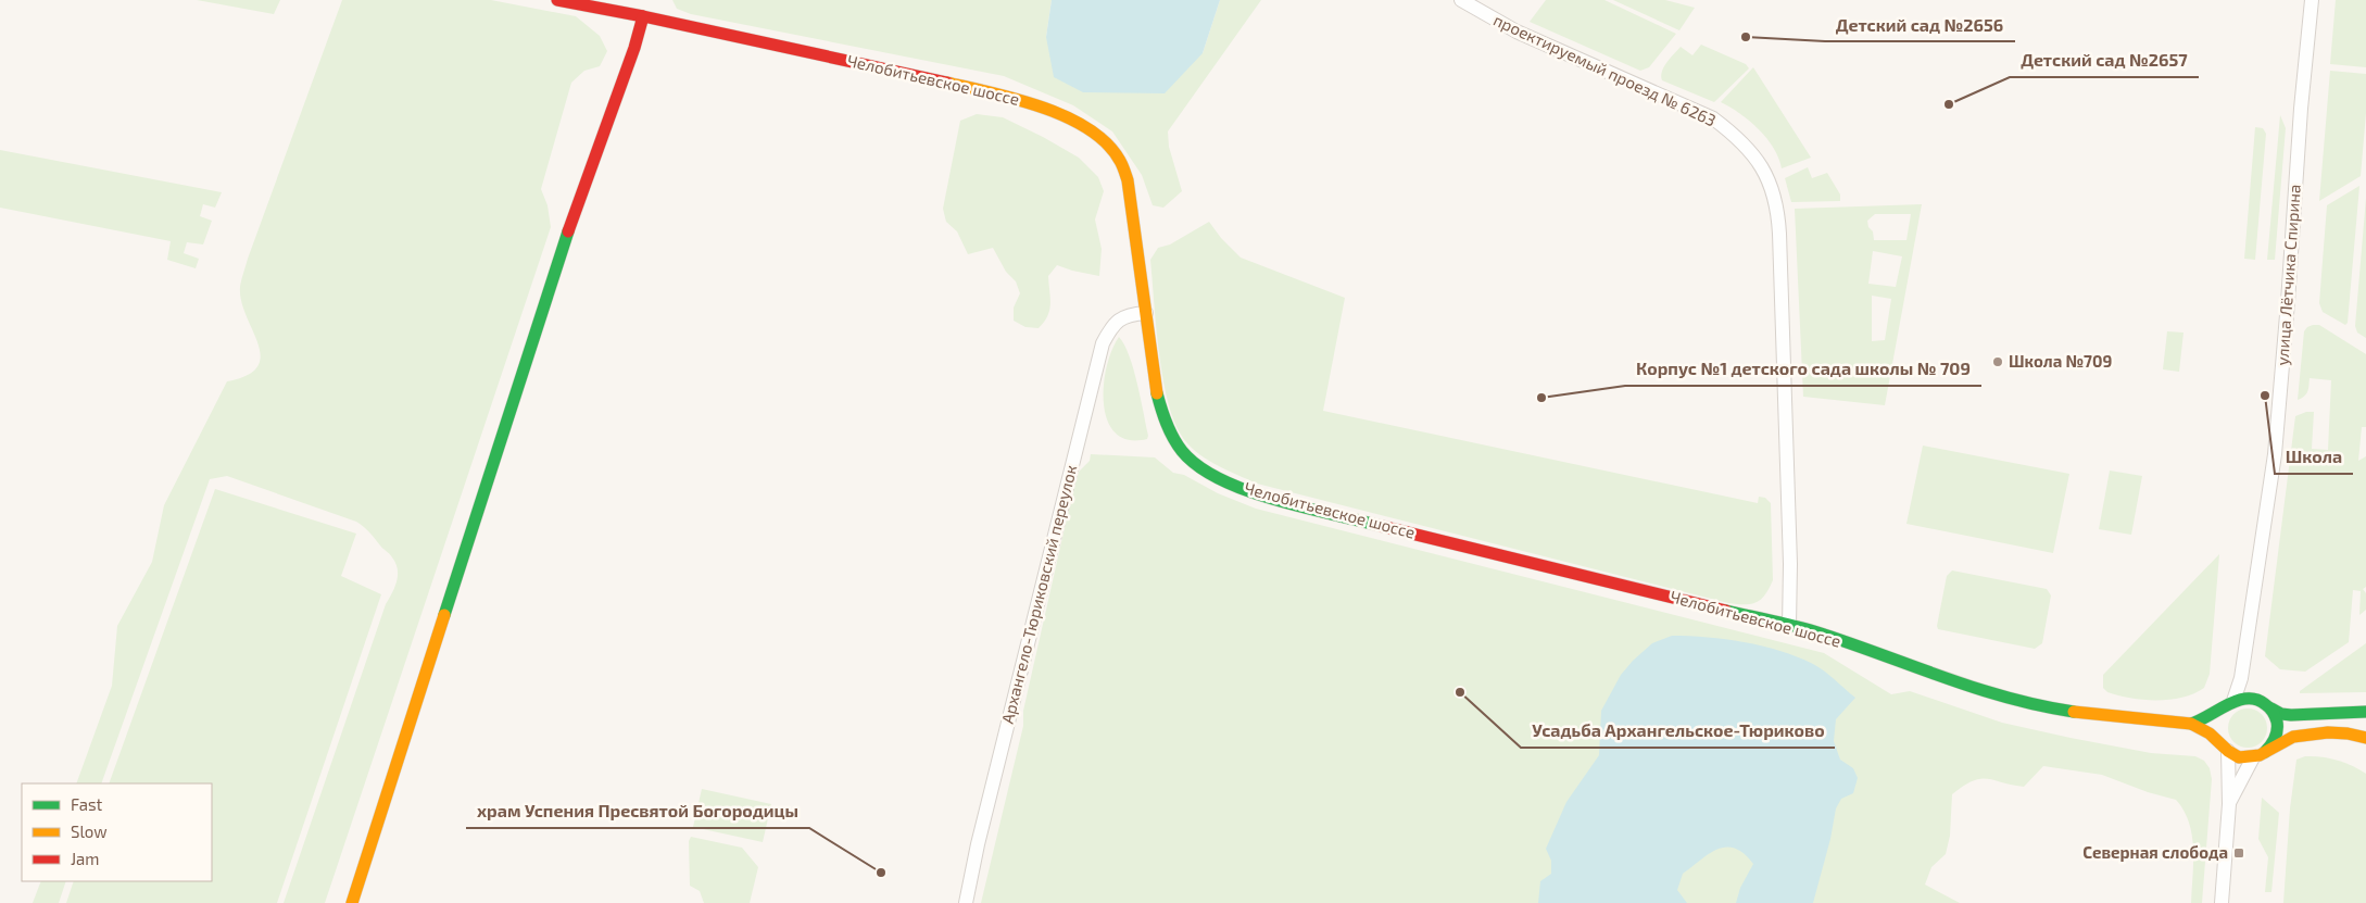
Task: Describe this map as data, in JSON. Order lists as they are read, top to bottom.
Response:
{
  "streets": {
    "street": [
      "проектируемый проезд № 6263",
      "Челобитьевское шоссе",
      "улица Лётчика Спирина",
      "Архангело-Тюриковский переулок"
    ]
  },
  "crossings": [
    ["проектируемый проезд № 6263", "Челобитьевское шоссе"],
    ["Челобитьевское шоссе", "улица Лётчика Спирина"],
    ["Челобитьевское шоссе", "Архангело-Тюриковский переулок"]
  ],
  "places": {
    "other": [
      "Детский сад №2656",
      "Детский сад №2657",
      "Школа №709",
      "Школа",
      "Корпус №1 детского сада школы № 709",
      "Усадьба Архангельское-Тюриково",
      "храм Успения Пресвятой Богородицы"
    ],
    "transit": ["Северная слобода"]
  },
  "legend": ["Fast", "Slow", "Jam"]
}
